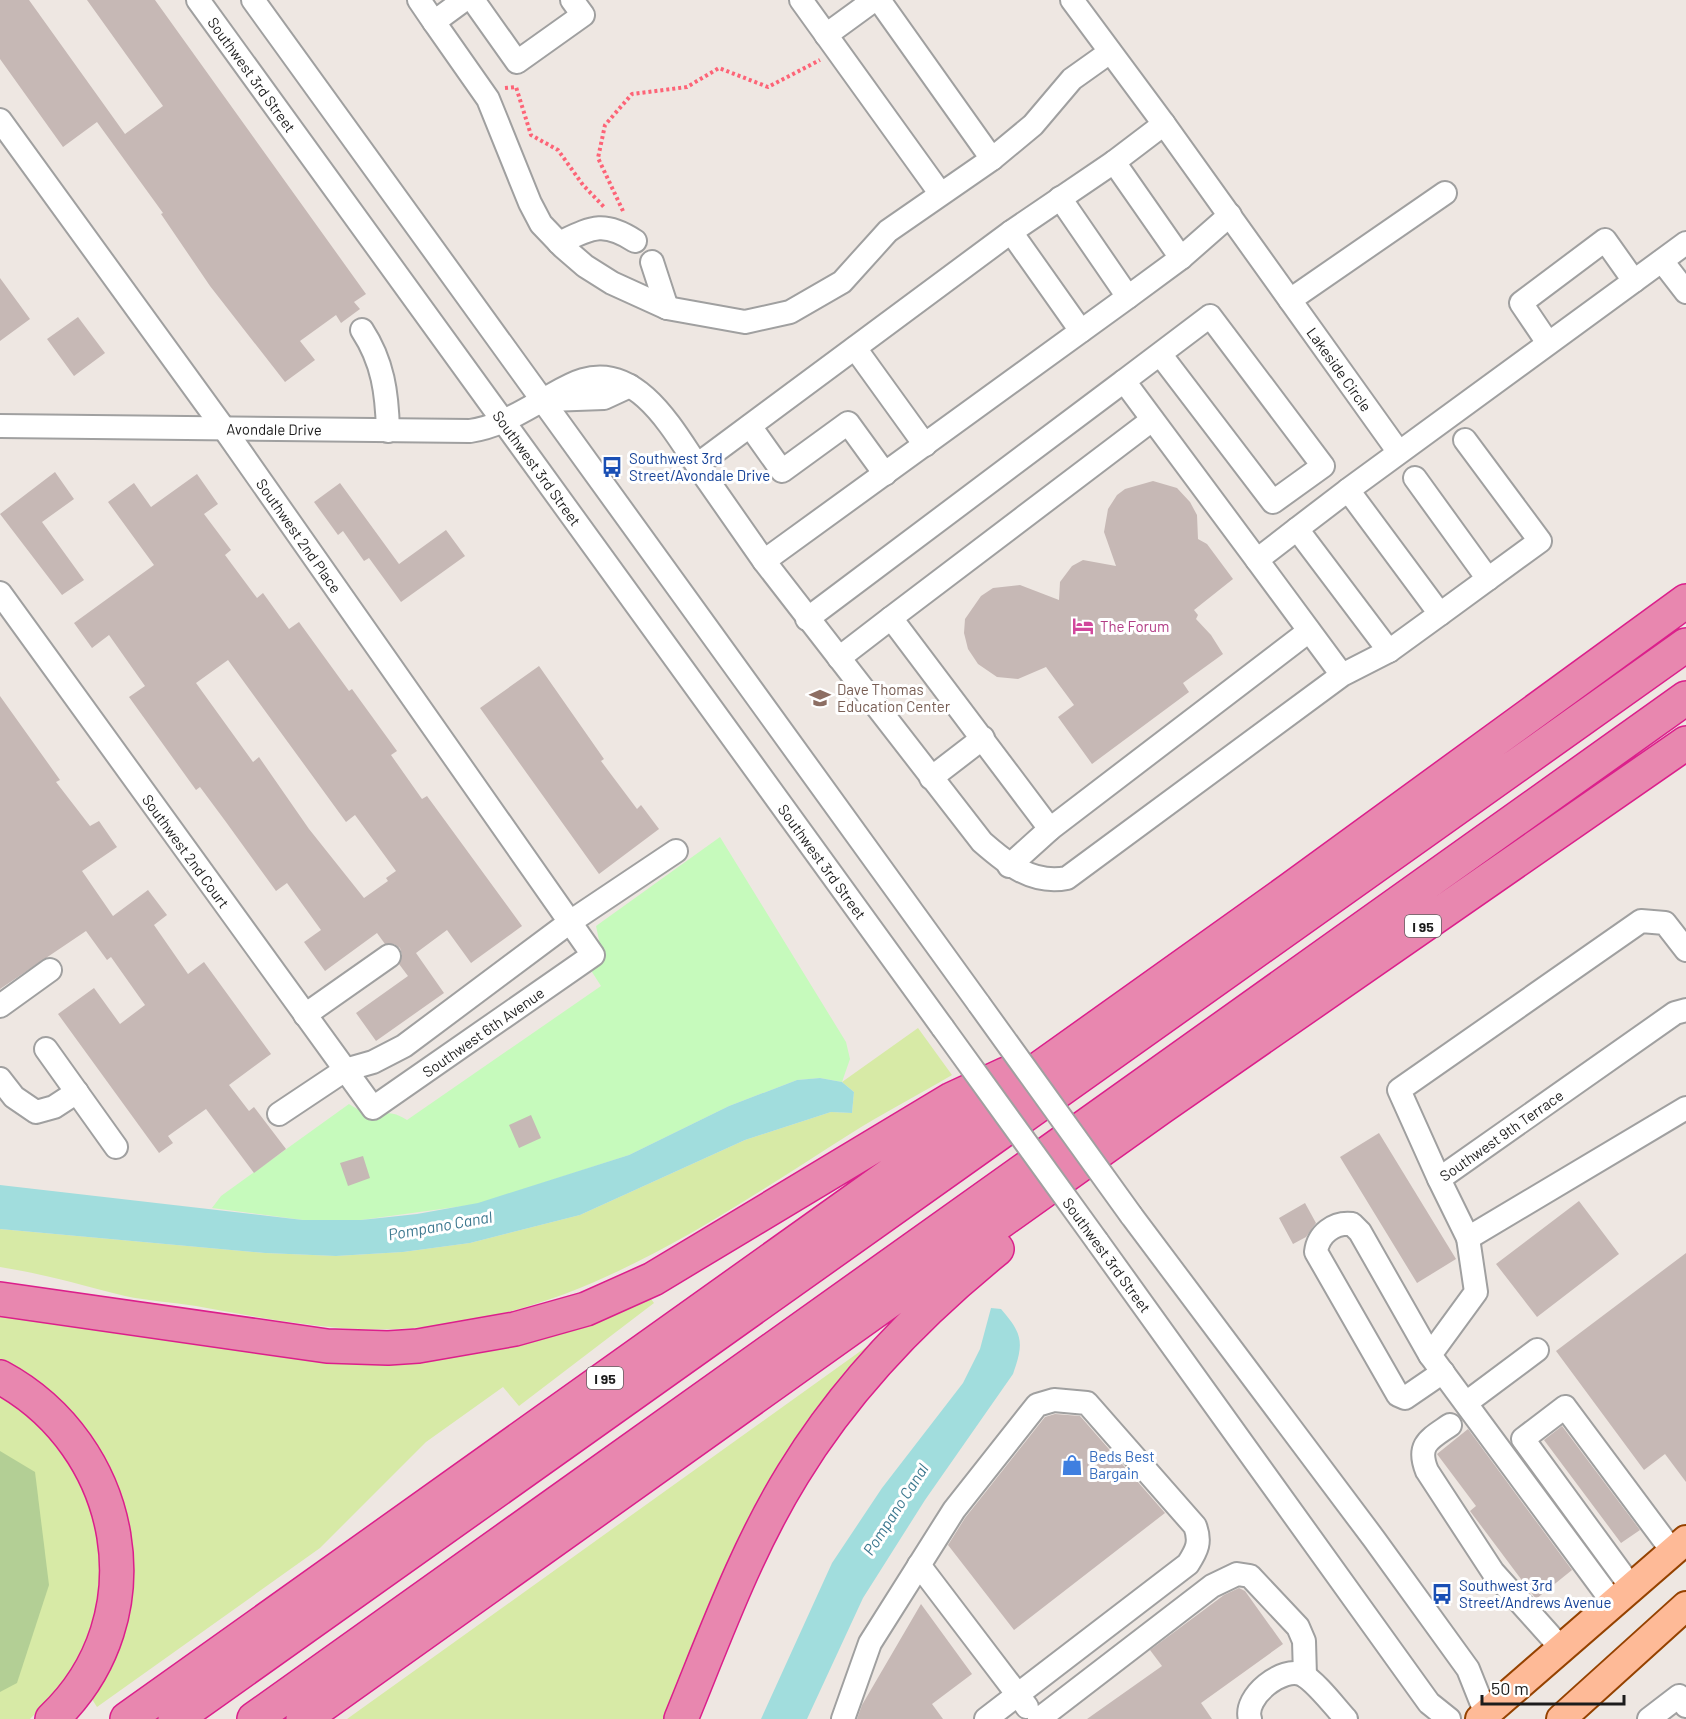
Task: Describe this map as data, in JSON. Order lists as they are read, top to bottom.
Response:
{
  "streets": {
    "highway": ["I 95"],
    "street": [
      "Southwest 3rd Street",
      "Lakeside Circle",
      "Avondale Drive",
      "Southwest 2nd Place",
      "Southwest 2nd Court",
      "Southwest 6th Avenue",
      "Southwest 9th Terrace"
    ]
  },
  "crossings": [
    ["Southwest 3rd Street", "Avondale Drive"],
    ["Avondale Drive", "Southwest 2nd Place"],
    ["Southwest 2nd Place", "Southwest 6th Avenue"],
    ["Southwest 2nd Court", "Southwest 6th Avenue"]
  ],
  "water": ["Pompano Canal"],
  "places": {
    "bus stop": ["Southwest 3rd Street/Avondale Drive", "Southwest 3rd Street/Andrews Avenue"],
    "hotel": ["The Forum"],
    "school or university": ["Dave Thomas Education Center"],
    "shop": ["Beds Best Bargain"]
  },
  "scale_bar": "50 m"
}
